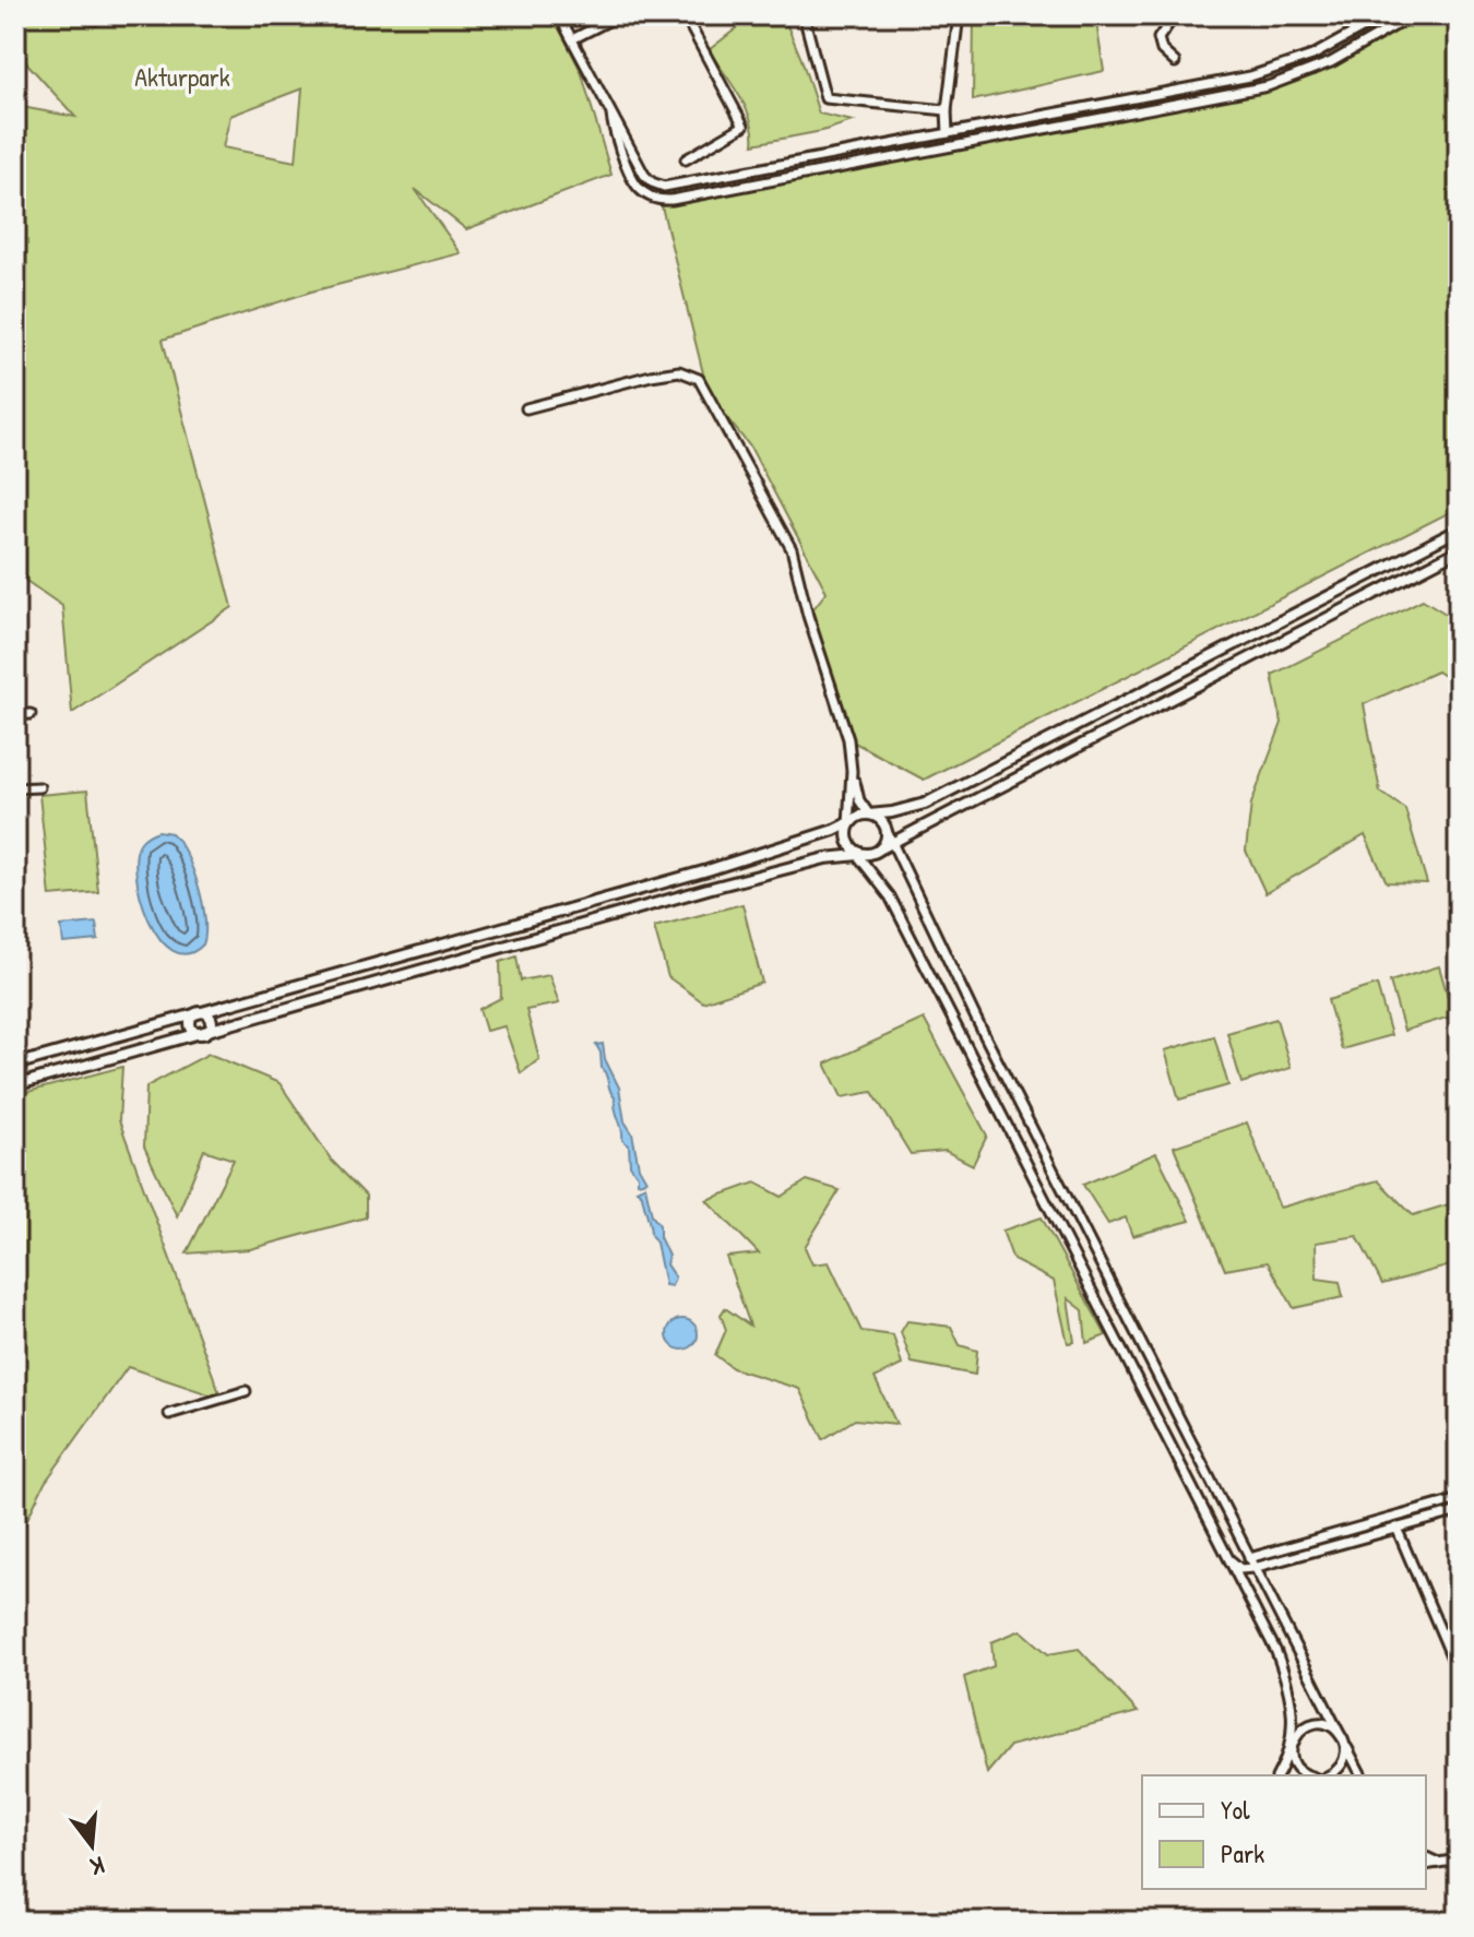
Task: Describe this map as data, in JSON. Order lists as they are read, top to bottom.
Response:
{
  "parks": ["Akturpark"],
  "legend": ["Yol", "Park"],
  "north": "bottom"
}
